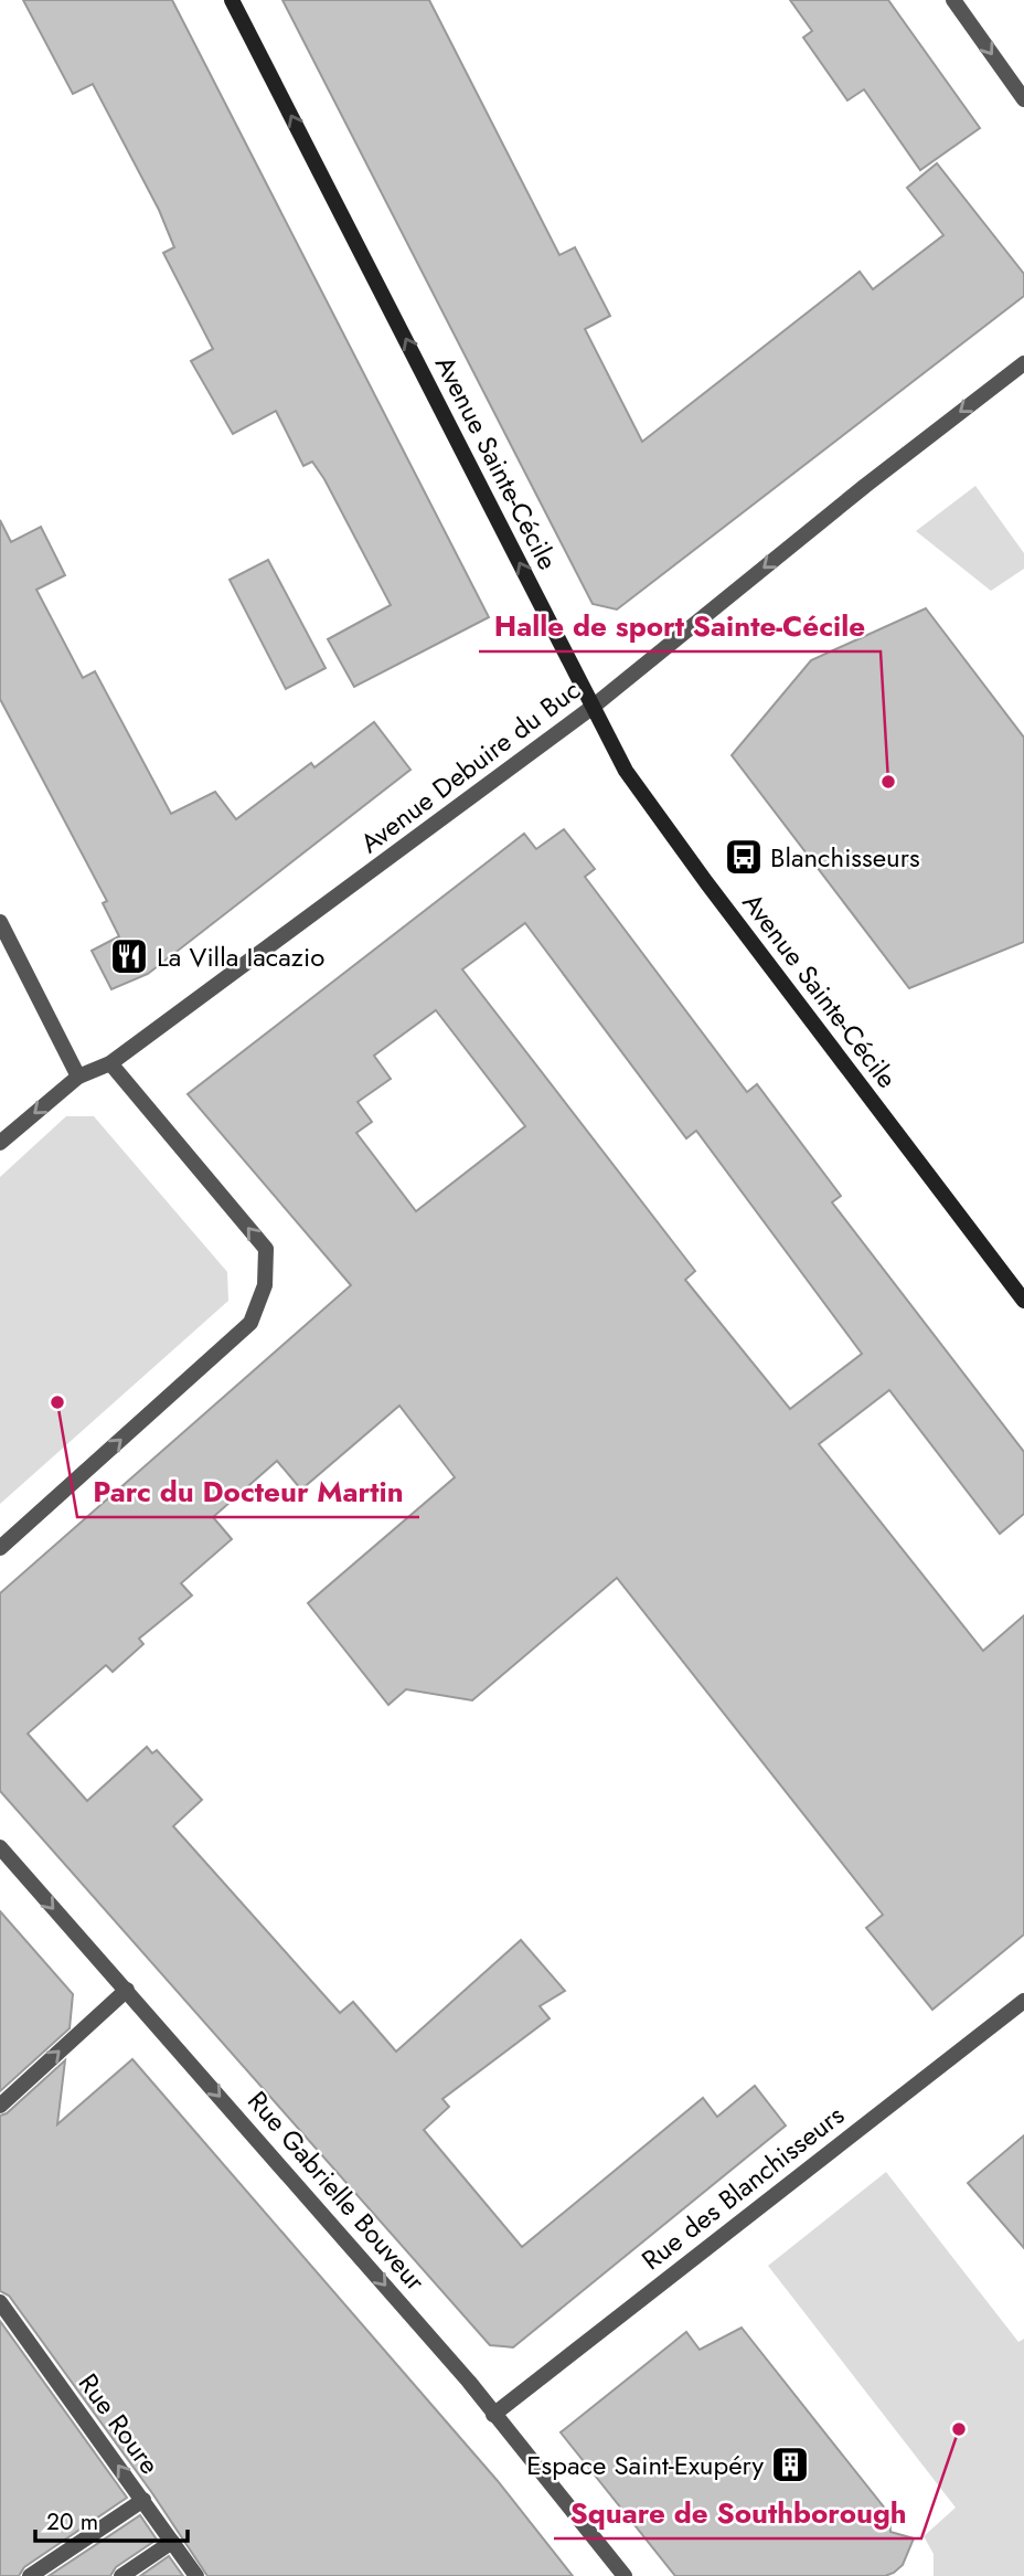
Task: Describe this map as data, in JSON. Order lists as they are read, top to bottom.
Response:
{
  "streets": {
    "street": [
      "Avenue Sainte-Cécile",
      "Avenue Debuire du Buc",
      "Rue des Blanchisseurs",
      "Rue Gabrielle Bouveur",
      "Rue Roure"
    ]
  },
  "crossings": [
    ["Avenue Sainte-Cécile", "Avenue Debuire du Buc"],
    ["Rue des Blanchisseurs", "Rue Gabrielle Bouveur"]
  ],
  "one_way": [
    "Avenue Sainte-Cécile",
    "Avenue Debuire du Buc",
    "Rue Gabrielle Bouveur",
    "Rue Roure"
  ],
  "places": {
    "other": ["Halle de sport Sainte-Cécile", "Parc du Docteur Martin", "Square de Southborough"],
    "bus stop": ["Blanchisseurs"],
    "restaurant": ["La Villa Iacazio"],
    "building": ["Espace Saint-Exupéry"]
  },
  "scale_bar": "20 m"
}
